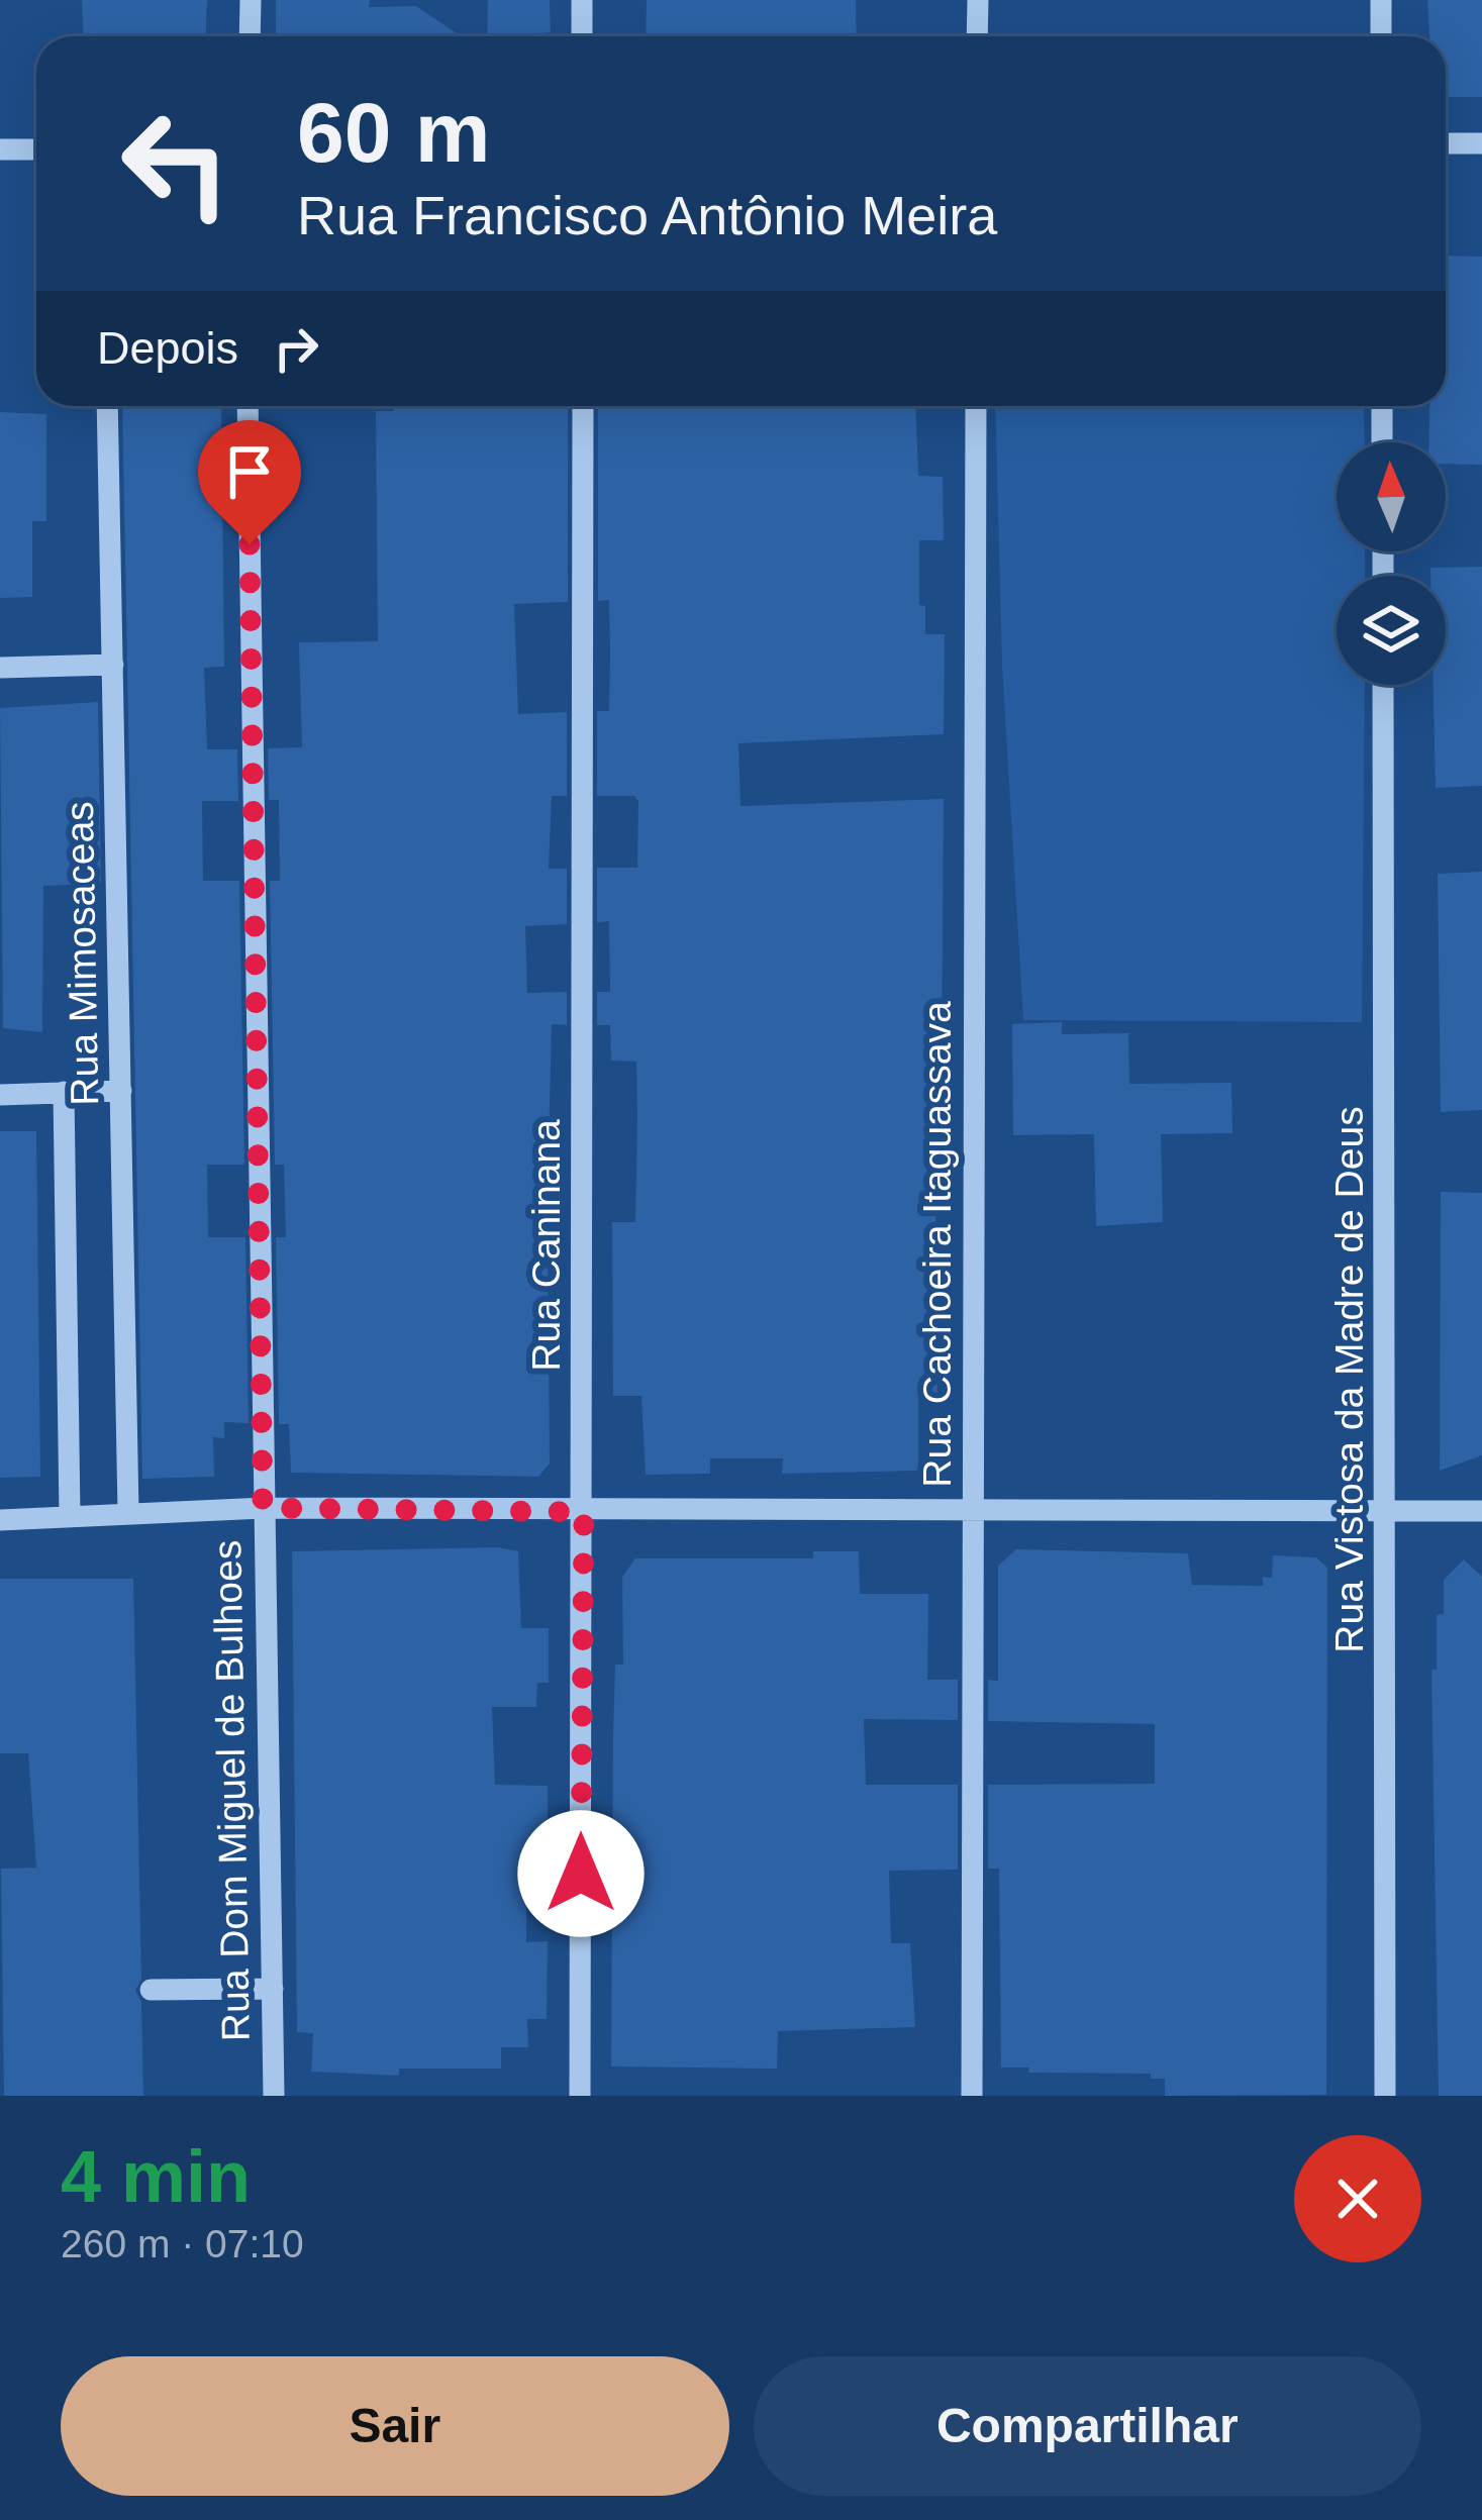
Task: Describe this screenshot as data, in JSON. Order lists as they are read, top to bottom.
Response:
{
  "streets": {
    "street": [
      "Rua Mimosaceas",
      "Rua Cachoeira Itaguassava",
      "Rua Caninana",
      "Rua Vistosa da Madre de Deus",
      "Rua Dom Miguel de Bulhoes"
    ]
  },
  "north": "top",
  "page": {
    "turn": ["60 m", "Rua Francisco Antônio Meira"],
    "then": "Depois",
    "heading": ["4 min", "260 m · 07:10"],
    "buttons": ["Sair", "Compartilhar"]
  }
}
